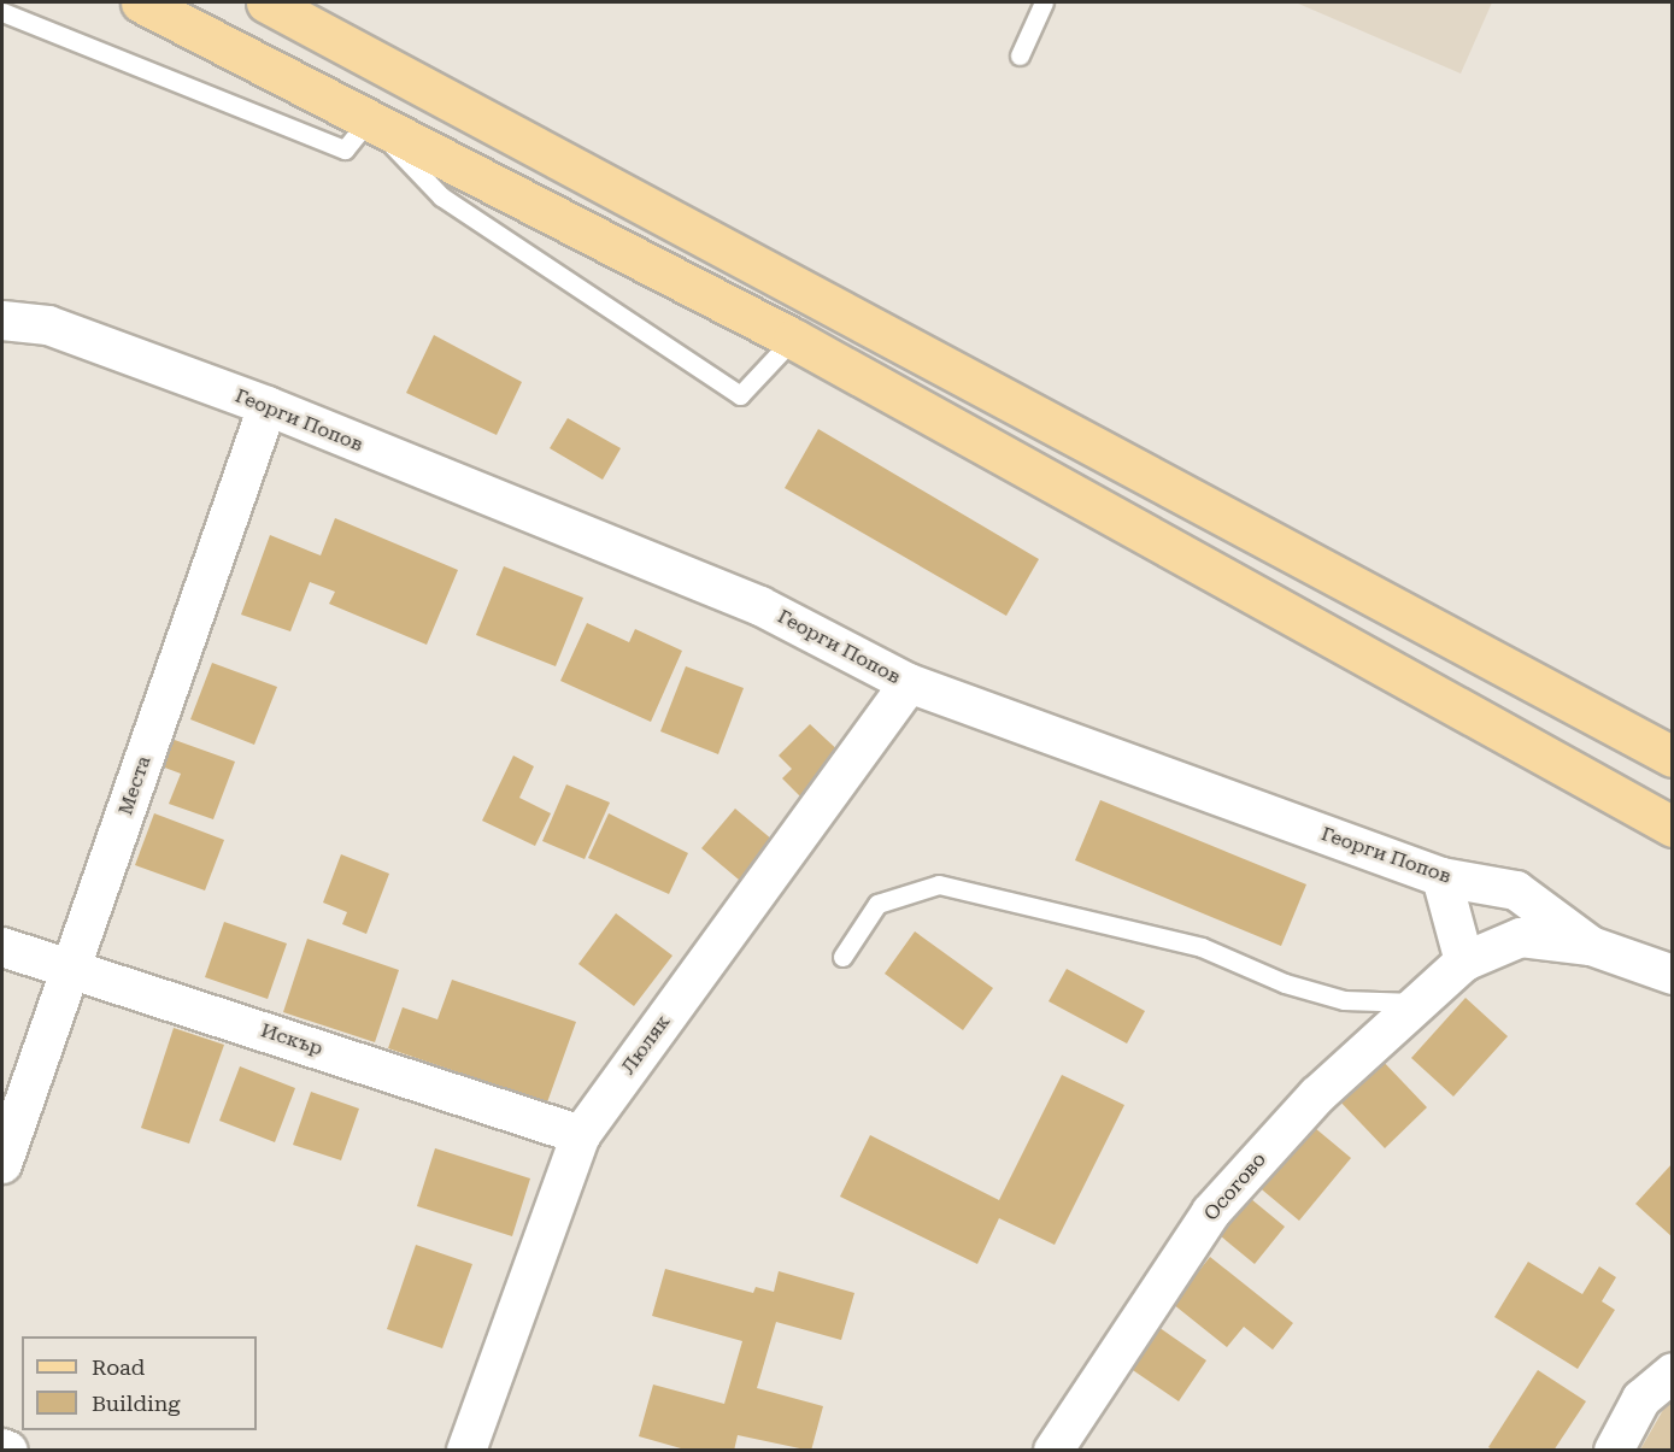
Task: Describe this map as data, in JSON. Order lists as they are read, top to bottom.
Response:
{
  "streets": {
    "street": [
      "Георги Попов",
      "Места",
      "Искър",
      "Люляк",
      "Осогово"
    ]
  },
  "crossings": [
    ["Георги Попов", "Места"],
    ["Георги Попов", "Люляк"],
    ["Места", "Искър"],
    ["Искър", "Люляк"]
  ],
  "legend": ["Road", "Building"]
}
